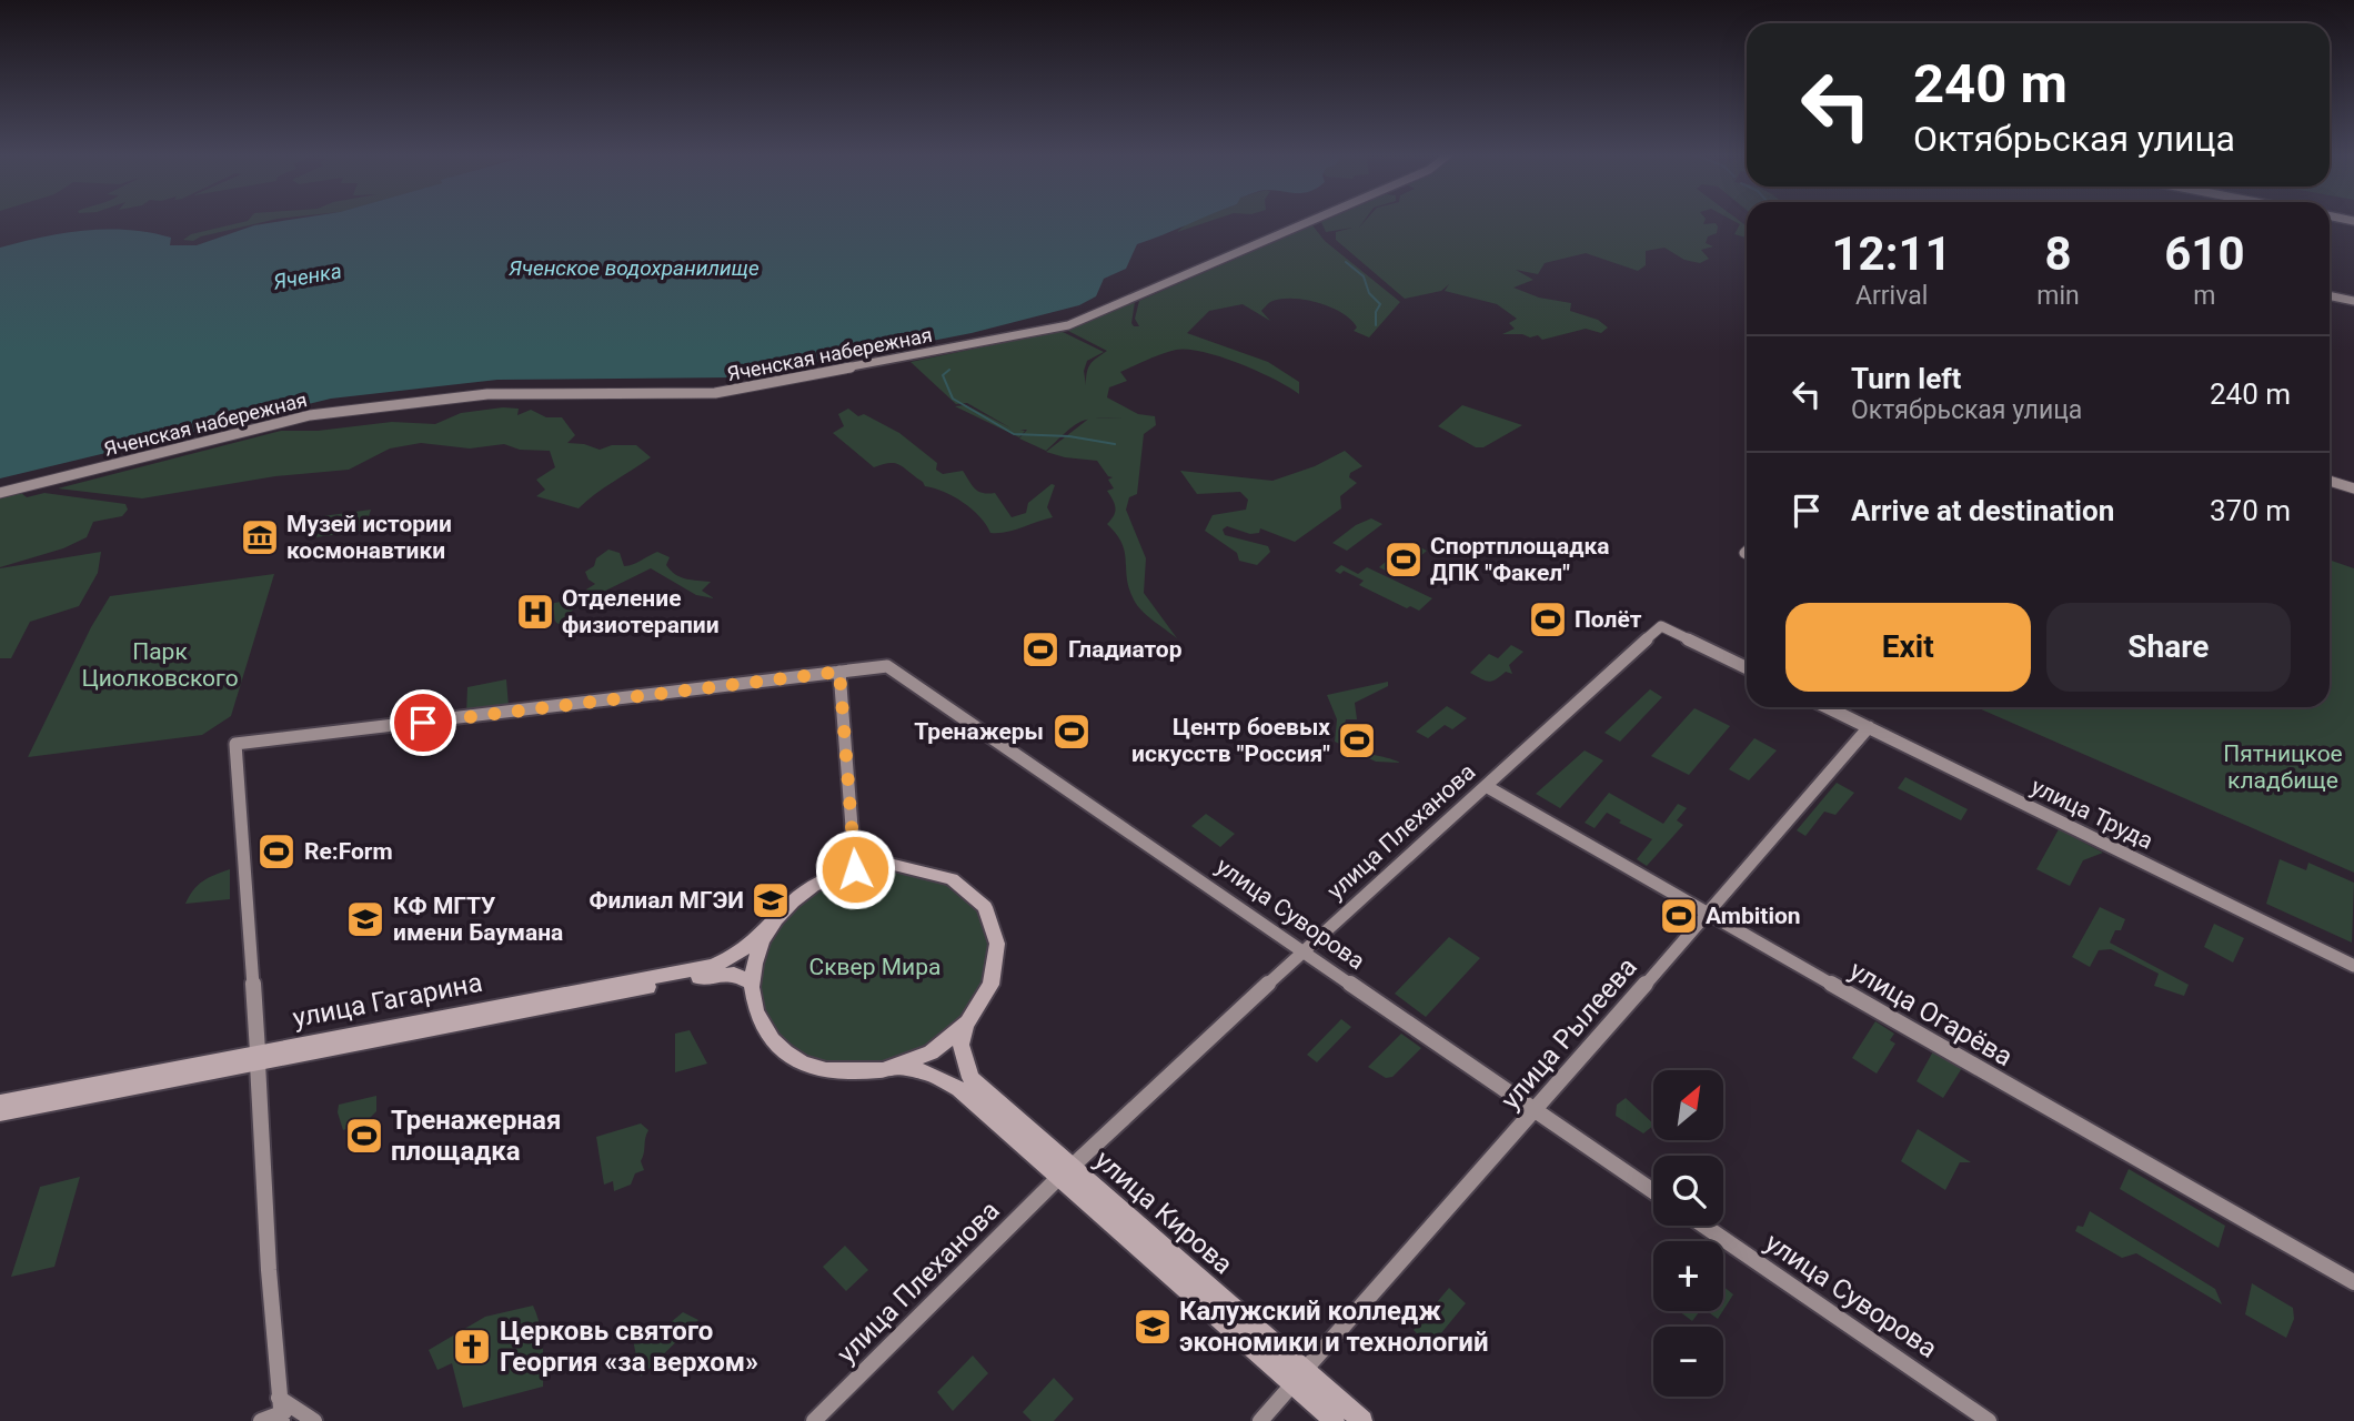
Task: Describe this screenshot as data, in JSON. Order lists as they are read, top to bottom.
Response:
{
  "streets": {
    "main road": ["улица Гагарина", "улица Кирова"],
    "street": [
      "Яченская набережная",
      "улица Труда",
      "улица Плеханова",
      "улица Суворова",
      "улица Огарёва",
      "улица Рылеева"
    ]
  },
  "crossings": [
    ["улица Труда", "улица Рылеева"],
    ["улица Плеханова", "улица Суворова"],
    ["улица Плеханова", "улица Огарёва"],
    ["улица Плеханова", "улица Кирова"],
    ["улица Суворова", "улица Рылеева"],
    ["улица Гагарина", "улица Кирова"],
    ["улица Огарёва", "улица Рылеева"],
    ["улица Рылеева", "улица Кирова"]
  ],
  "water": ["Яченское водохранилище", "Яченка"],
  "parks": ["Парк Циолковского", "Пятницкое кладбище", "Сквер Мира"],
  "places": {
    "museum": ["Музей истории космонавтики"],
    "sports": [
      "Спортплощадка ДПК \"Факел\"",
      "Полёт",
      "Гладиатор",
      "Тренажеры",
      "Центр боевых искусств \"Россия\"",
      "Re:Form",
      "Ambition",
      "Тренажерная площадка"
    ],
    "hospital": ["Отделение физиотерапии"],
    "school or university": ["Филиал МГЭИ", "КФ МГТУ имени Баумана", "Калужский колледж экономики и технологий"],
    "church": ["Церковь святого Георгия «за верхом»"]
  },
  "north": "top right",
  "page": {
    "turn": ["240 m", "Октябрьская улица"],
    "eta": [
      "12:11",
      "Arrival",
      "8",
      "min",
      "610",
      "m"
    ],
    "list": [
      {
        "name": "Turn left",
        "note": "Октябрьская улица",
        "value": "240 m"
      },
      {
        "name": "Arrive at destination",
        "value": "370 m"
      }
    ],
    "buttons": ["Exit", "Share"],
    "map_buttons": ["+", "−"]
  }
}
